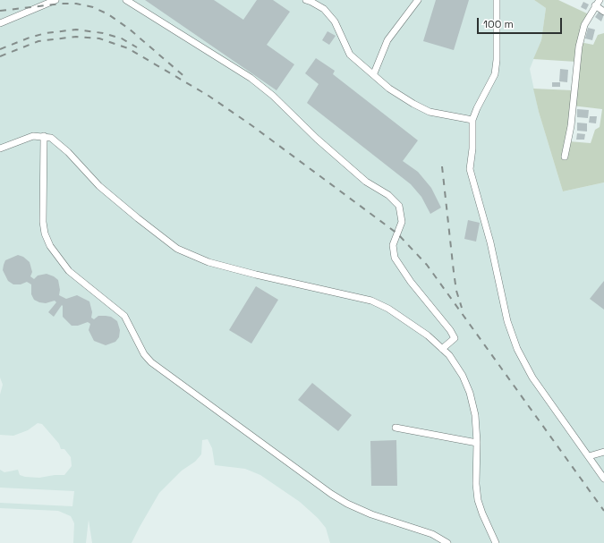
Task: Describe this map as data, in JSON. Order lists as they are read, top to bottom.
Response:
{
  "scale_bar": "100 m"
}
